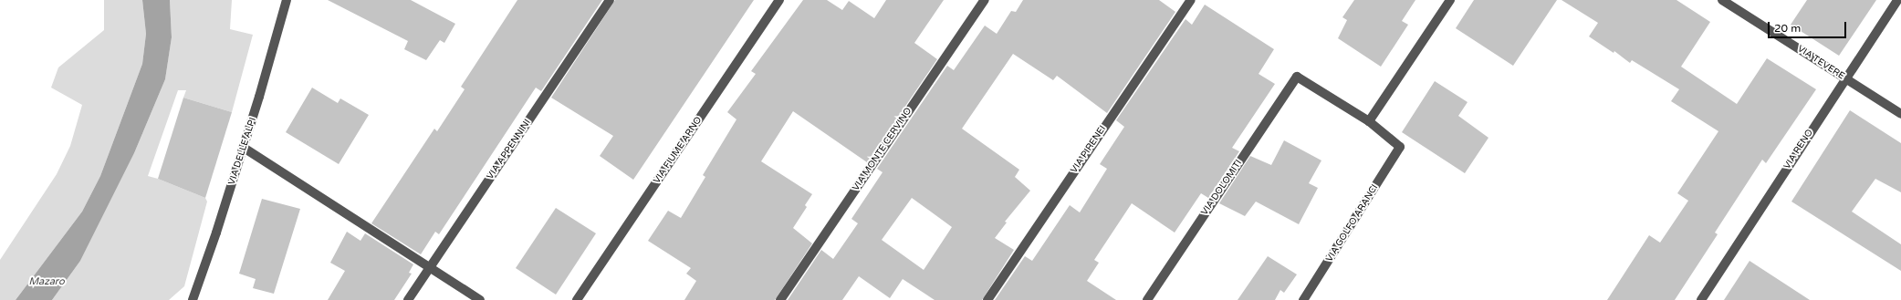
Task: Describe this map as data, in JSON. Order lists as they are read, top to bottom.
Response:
{
  "streets": {
    "street": [
      "VIA TEVERE",
      "VIA APPENNINI",
      "VIA MONTE CERVINO",
      "VIA PIRENEI",
      "VIA RENO",
      "VIA FIUME ARNO",
      "VIA DELLE ALPI",
      "VIA DOLOMITI",
      "VIA GOLFO ARANCI"
    ]
  },
  "crossings": [
    ["VIA TEVERE", "VIA RENO"],
    ["VIA DOLOMITI", "VIA GOLFO ARANCI"]
  ],
  "water": ["Mazaro"],
  "scale_bar": "20 m"
}
